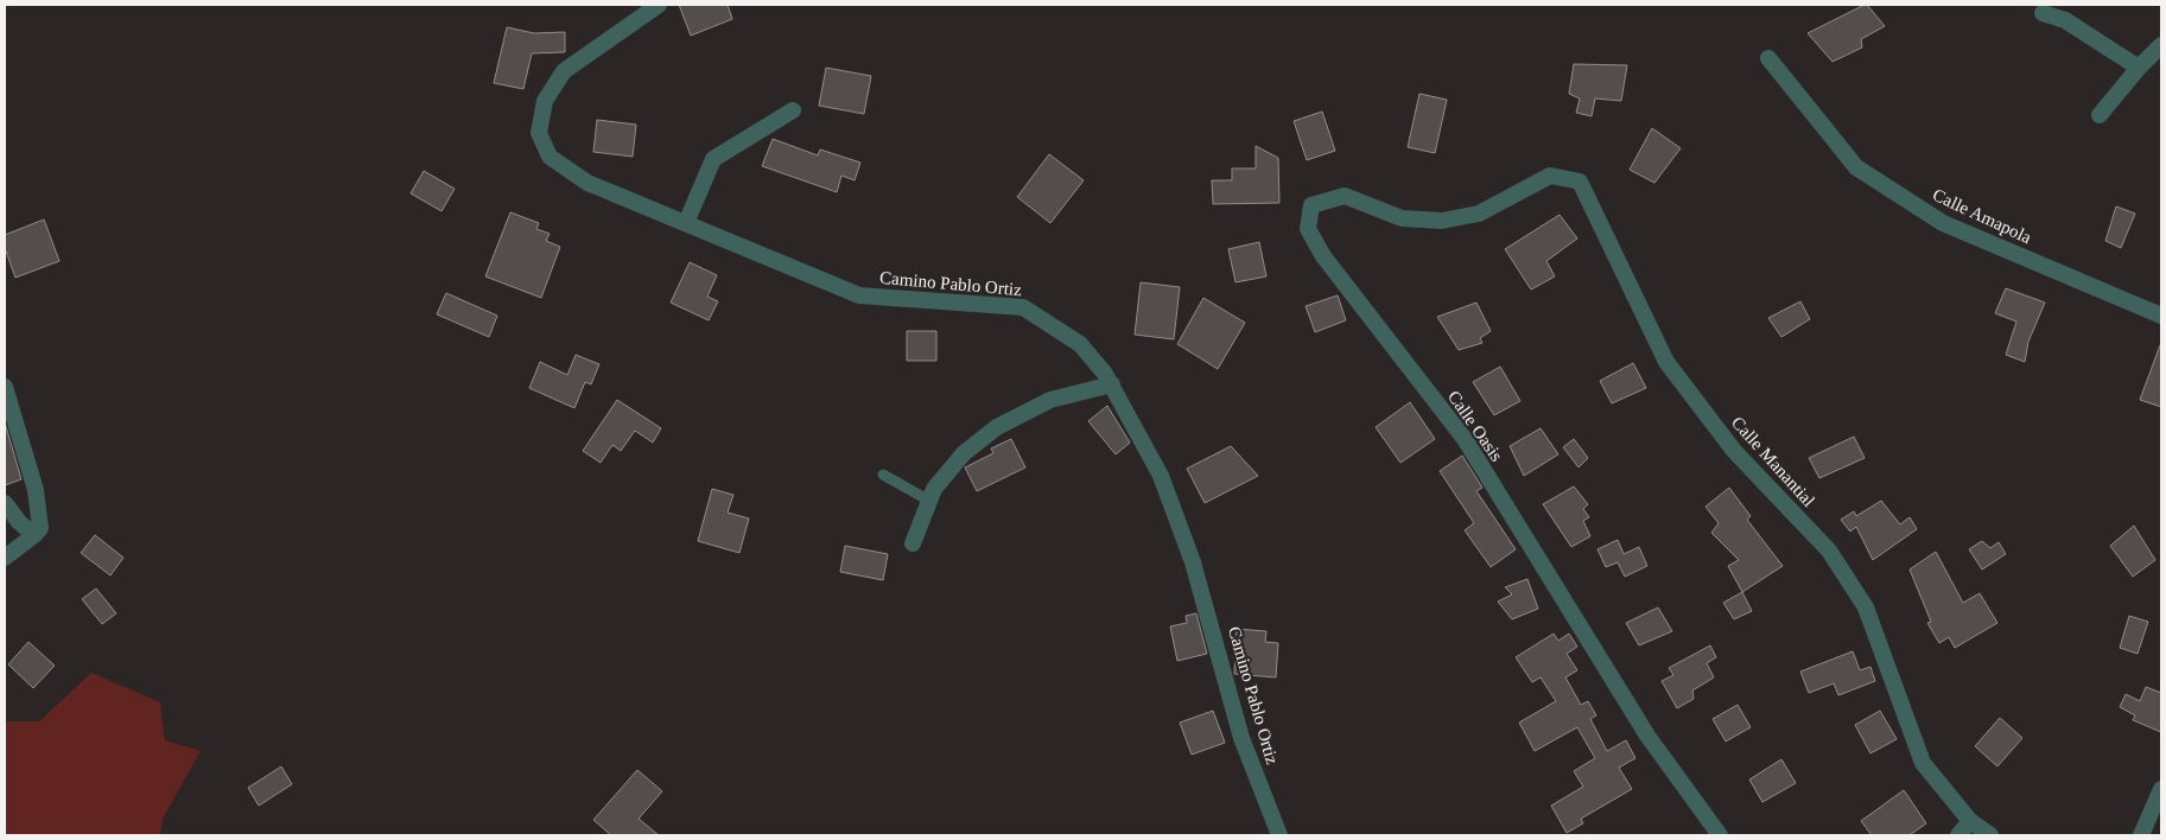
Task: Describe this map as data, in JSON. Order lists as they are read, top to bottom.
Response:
{
  "streets": {
    "street": [
      "Calle Amapola",
      "Camino Pablo Ortiz",
      "Calle Oasis",
      "Calle Manantial"
    ]
  },
  "crossings": [
    ["Calle Oasis", "Calle Manantial"]
  ]
}
